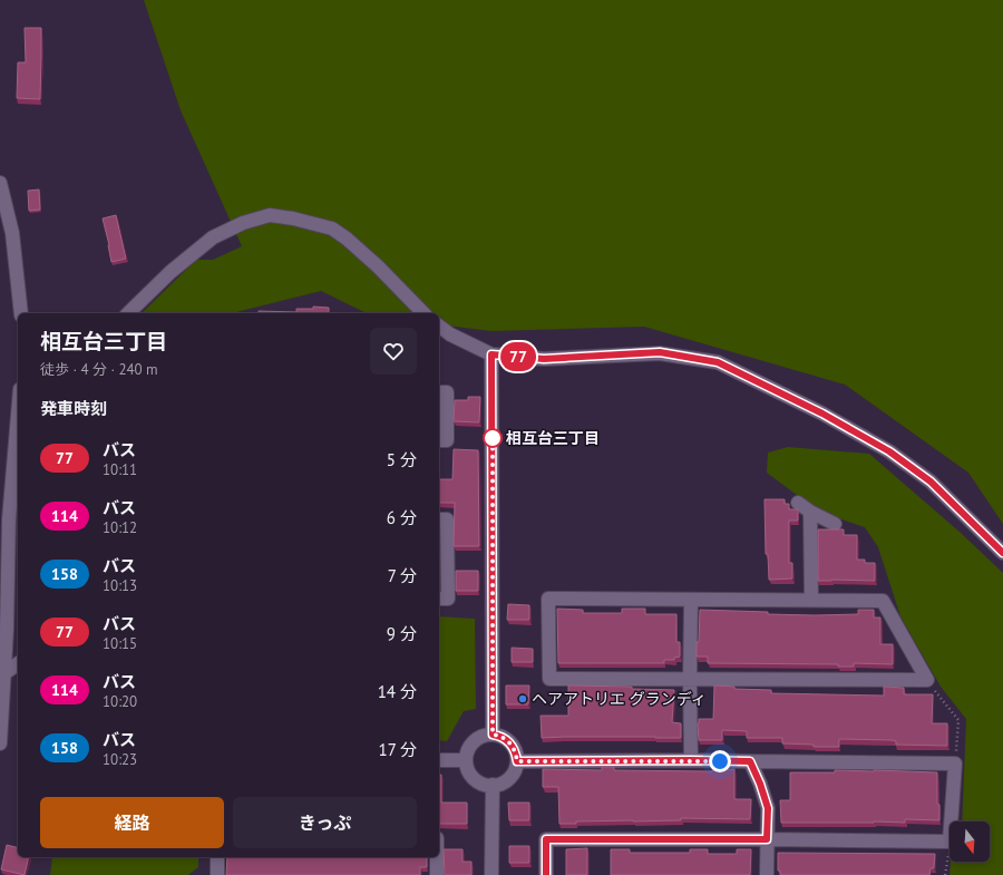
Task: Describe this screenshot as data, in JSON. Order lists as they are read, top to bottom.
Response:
{
  "places": ["相互台三丁目", "ヘアアトリエ グランディ"],
  "lines": ["bus line 77"],
  "north": "bottom",
  "page": {
    "on_map": "77",
    "heading": [
      ["相互台三丁目", "徒歩 · 4 分 · 240 m"],
      "発車時刻"
    ],
    "list": [
      {
        "mark": "77",
        "name": "バス",
        "note": "10:11",
        "value": "5 分"
      },
      {
        "mark": "114",
        "name": "バス",
        "note": "10:12",
        "value": "6 分"
      },
      {
        "mark": "158",
        "name": "バス",
        "note": "10:13",
        "value": "7 分"
      },
      {
        "mark": "77",
        "name": "バス",
        "note": "10:15",
        "value": "9 分"
      },
      {
        "mark": "114",
        "name": "バス",
        "note": "10:20",
        "value": "14 分"
      },
      {
        "mark": "158",
        "name": "バス",
        "note": "10:23",
        "value": "17 分"
      }
    ],
    "buttons": ["経路", "きっぷ"]
  }
}
